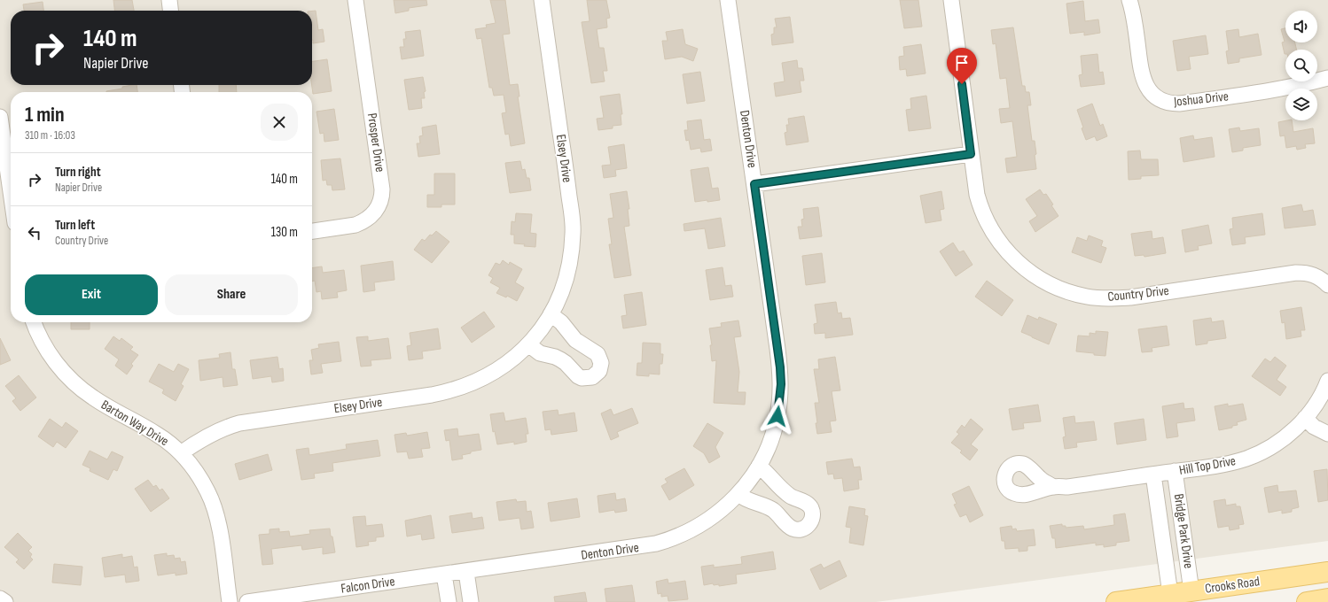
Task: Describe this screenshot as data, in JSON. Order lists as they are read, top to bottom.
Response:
{
  "streets": {
    "main road": ["Crooks Road"],
    "street": [
      "Joshua Drive",
      "Denton Drive",
      "Prosper Drive",
      "Elsey Drive",
      "Country Drive",
      "Barton Way Drive",
      "Hill Top Drive",
      "Bridge Park Drive",
      "Falcon Drive"
    ]
  },
  "crossings": [
    ["Denton Drive", "Falcon Drive"],
    ["Elsey Drive", "Barton Way Drive"],
    ["Hill Top Drive", "Bridge Park Drive"],
    ["Bridge Park Drive", "Crooks Road"]
  ],
  "page": {
    "turn": ["140 m", "Napier Drive"],
    "heading": ["1 min", "310 m · 16:03"],
    "list": [
      {
        "name": "Turn right",
        "note": "Napier Drive",
        "value": "140 m"
      },
      {
        "name": "Turn left",
        "note": "Country Drive",
        "value": "130 m"
      }
    ],
    "buttons": ["Exit", "Share"]
  }
}
